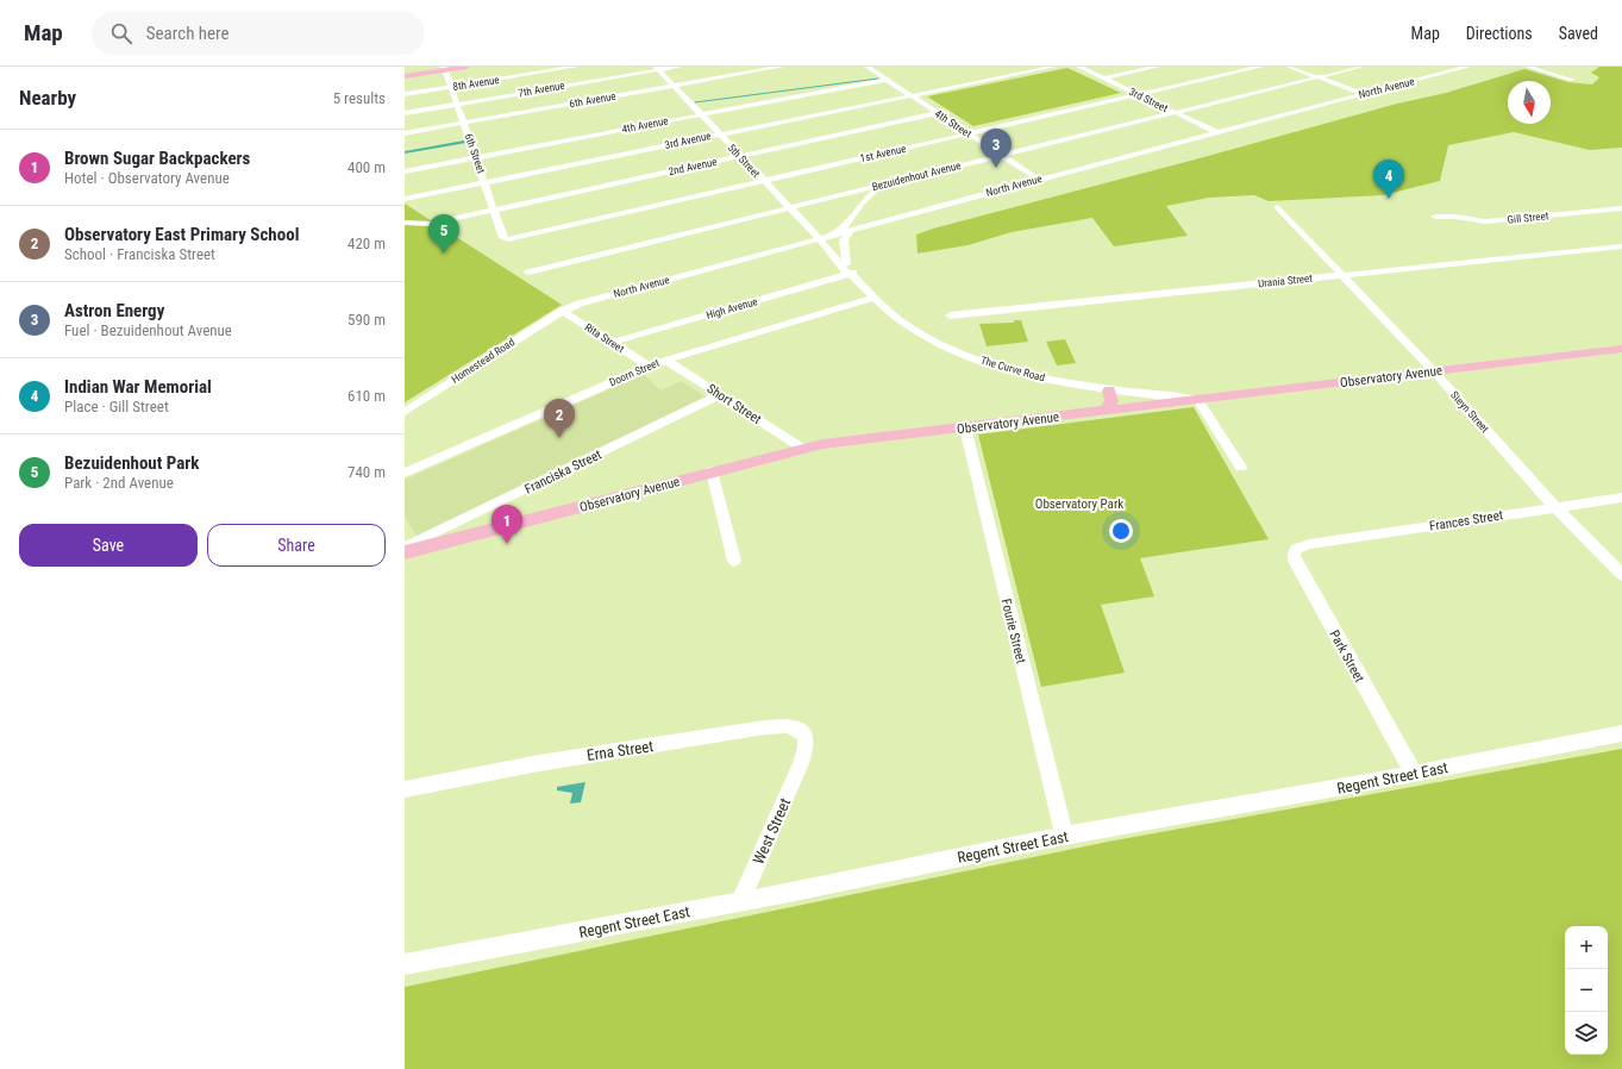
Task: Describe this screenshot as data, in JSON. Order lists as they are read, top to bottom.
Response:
{
  "streets": {
    "main road": ["Observatory Avenue"],
    "street": [
      "8th Avenue",
      "North Avenue",
      "7th Avenue",
      "6th Avenue",
      "3rd Street",
      "4th Street",
      "4th Avenue",
      "3rd Avenue",
      "6th Street",
      "1st Avenue",
      "5th Street",
      "2nd Avenue",
      "Bezuidenhout Avenue",
      "Gill Street",
      "Urania Street",
      "High Avenue",
      "Rita Street",
      "Homestead Road",
      "The Curve Road",
      "Doorn Street",
      "Short Street",
      "Steyn Street",
      "Franciska Street",
      "Frances Street",
      "Fourie Street",
      "Park Street",
      "Erna Street",
      "Regent Street East",
      "West Street"
    ]
  },
  "crossings": [
    ["8th Avenue", "6th Street"],
    ["North Avenue", "3rd Street"],
    ["North Avenue", "4th Street"],
    ["North Avenue", "5th Street"],
    ["North Avenue", "Rita Street"],
    ["North Avenue", "Homestead Road"],
    ["7th Avenue", "6th Street"],
    ["7th Avenue", "5th Street"],
    ["6th Avenue", "6th Street"],
    ["6th Avenue", "5th Street"],
    ["3rd Street", "1st Avenue"],
    ["3rd Street", "Bezuidenhout Avenue"],
    ["4th Street", "4th Avenue"],
    ["4th Street", "3rd Avenue"],
    ["4th Street", "1st Avenue"],
    ["4th Street", "2nd Avenue"],
    ["4th Street", "Bezuidenhout Avenue"],
    ["4th Avenue", "6th Street"],
    ["4th Avenue", "5th Street"],
    ["3rd Avenue", "6th Street"],
    ["3rd Avenue", "5th Street"],
    ["6th Street", "1st Avenue"],
    ["6th Street", "2nd Avenue"],
    ["1st Avenue", "5th Street"],
    ["5th Street", "2nd Avenue"],
    ["5th Street", "Bezuidenhout Avenue"],
    ["5th Street", "High Avenue"],
    ["5th Street", "The Curve Road"],
    ["Urania Street", "Steyn Street"],
    ["High Avenue", "Rita Street"],
    ["High Avenue", "The Curve Road"],
    ["Rita Street", "Homestead Road"],
    ["Rita Street", "Doorn Street"],
    ["The Curve Road", "Doorn Street"],
    ["The Curve Road", "Observatory Avenue"],
    ["Doorn Street", "Short Street"],
    ["Observatory Avenue", "Short Street"],
    ["Observatory Avenue", "Steyn Street"],
    ["Observatory Avenue", "Fourie Street"],
    ["Short Street", "Franciska Street"],
    ["Steyn Street", "Frances Street"],
    ["Frances Street", "Park Street"],
    ["Fourie Street", "Regent Street East"],
    ["Park Street", "Regent Street East"],
    ["Erna Street", "West Street"],
    ["Regent Street East", "West Street"]
  ],
  "parks": ["Observatory Park"],
  "north": "bottom",
  "page": {
    "header": "Map",
    "search": "Search here",
    "nav": ["Map", "Directions", "Saved"],
    "heading": ["Nearby", "5 results"],
    "list": [
      {
        "mark": "1",
        "name": "Brown Sugar Backpackers",
        "note": "Hotel · Observatory Avenue",
        "value": "400 m"
      },
      {
        "mark": "2",
        "name": "Observatory East Primary School",
        "note": "School · Franciska Street",
        "value": "420 m"
      },
      {
        "mark": "3",
        "name": "Astron Energy",
        "note": "Fuel · Bezuidenhout Avenue",
        "value": "590 m"
      },
      {
        "mark": "4",
        "name": "Indian War Memorial",
        "note": "Place · Gill Street",
        "value": "610 m"
      },
      {
        "mark": "5",
        "name": "Bezuidenhout Park",
        "note": "Park · 2nd Avenue",
        "value": "740 m"
      }
    ],
    "pins": [
      "3",
      "4",
      "5",
      "2",
      "1"
    ],
    "buttons": ["Save", "Share"],
    "map_buttons": ["+", "−"]
  }
}
